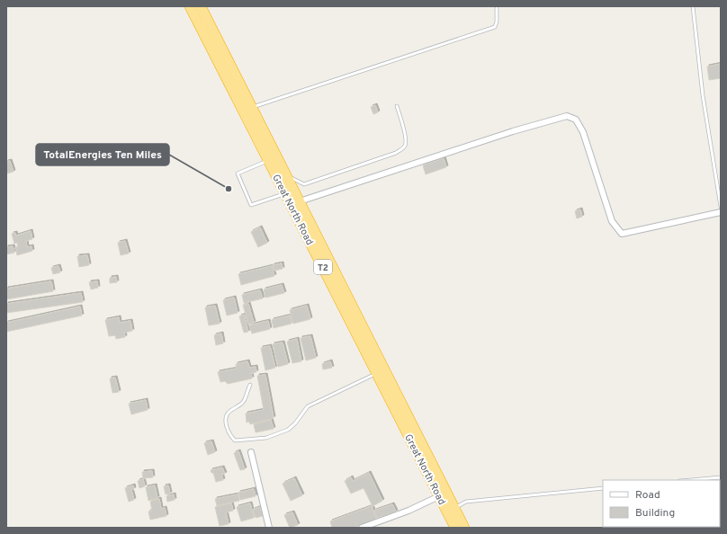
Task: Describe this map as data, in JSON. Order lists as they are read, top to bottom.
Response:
{
  "streets": {
    "highway": ["Great North Road", "T2"]
  },
  "places": ["TotalEnergies Ten Miles"],
  "legend": ["Road", "Building"]
}
